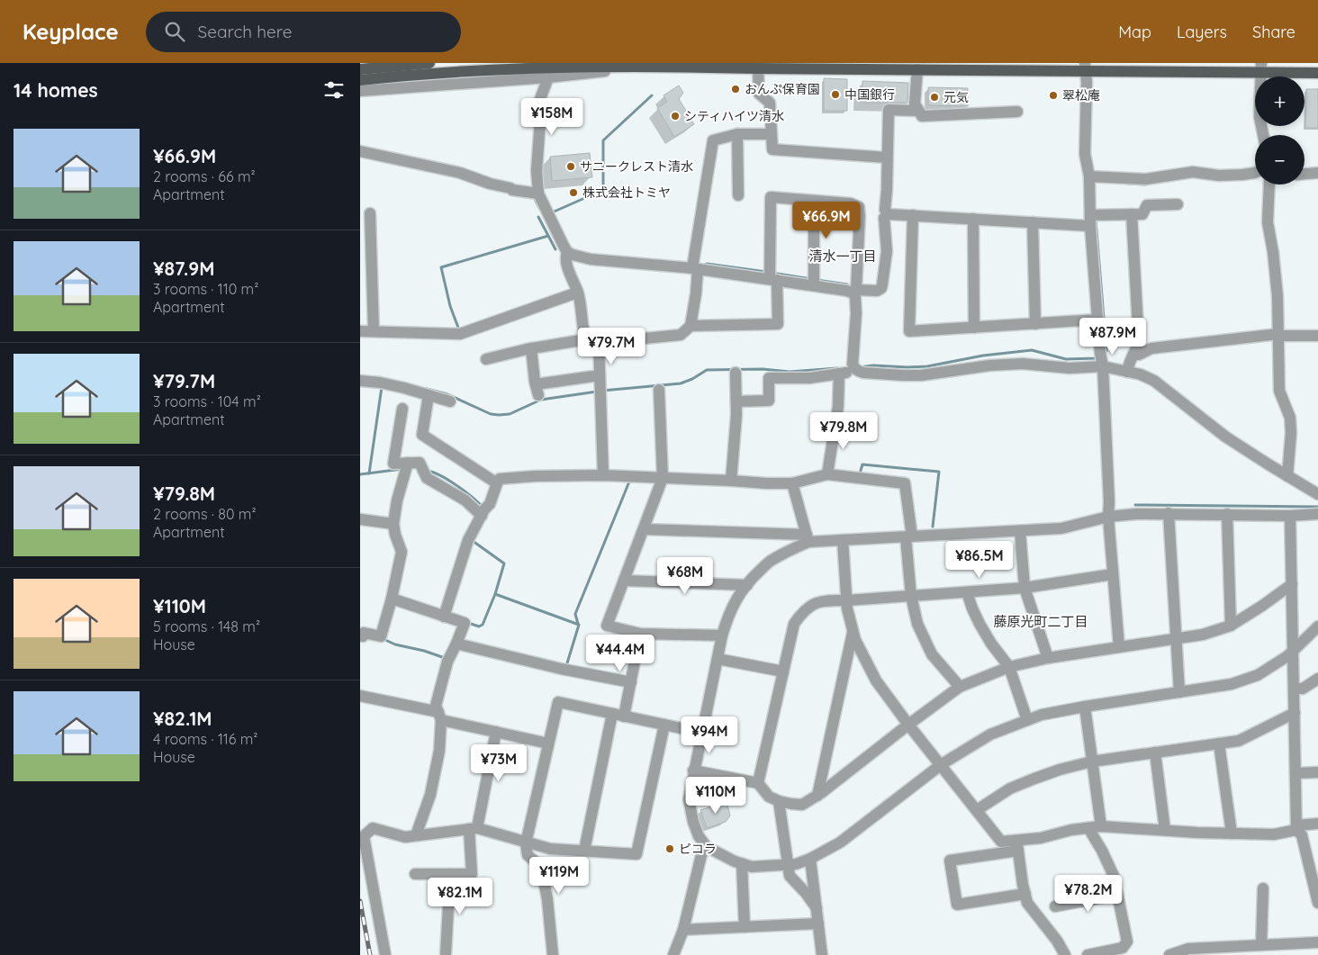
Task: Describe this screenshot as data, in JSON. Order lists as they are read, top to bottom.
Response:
{
  "districts": ["清水一丁目", "藤原光町二丁目"],
  "places": [
    "おんぷ保育園",
    "中国銀行",
    "翠松庵",
    "元気",
    "シティハイツ清水",
    "サニークレスト清水",
    "株式会社トミヤ",
    "ピコラ"
  ],
  "page": {
    "header": "Keyplace",
    "search": "Search here",
    "nav": ["Map", "Layers", "Share"],
    "heading": "14 homes",
    "map_buttons": ["+", "−"],
    "price": [
      "¥158M",
      "¥66.9M",
      "¥87.9M",
      "¥79.7M",
      "¥79.8M",
      "¥86.5M",
      "¥68M",
      "¥44.4M",
      "¥94M",
      "¥73M",
      "¥110M",
      "¥119M",
      "¥78.2M",
      "¥82.1M"
    ],
    "list": [
      {
        "name": "¥66.9M",
        "note": "2 rooms · 66 m² · Apartment"
      },
      {
        "name": "¥87.9M",
        "note": "3 rooms · 110 m² · Apartment"
      },
      {
        "name": "¥79.7M",
        "note": "3 rooms · 104 m² · Apartment"
      },
      {
        "name": "¥79.8M",
        "note": "2 rooms · 80 m² · Apartment"
      },
      {
        "name": "¥110M",
        "note": "5 rooms · 148 m² · House"
      },
      {
        "name": "¥82.1M",
        "note": "4 rooms · 116 m² · House"
      }
    ]
  }
}
